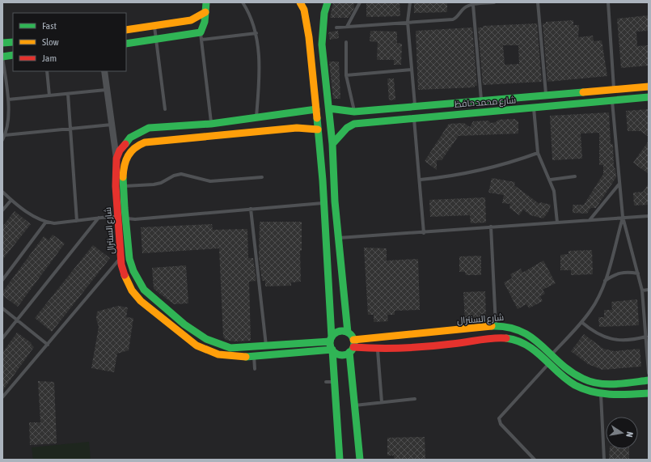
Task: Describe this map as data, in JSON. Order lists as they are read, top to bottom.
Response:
{
  "streets": {
    "street": ["شارع محمد حافظ", "شارع السنترال"]
  },
  "legend": ["Fast", "Slow", "Jam"],
  "north": "right"
}
